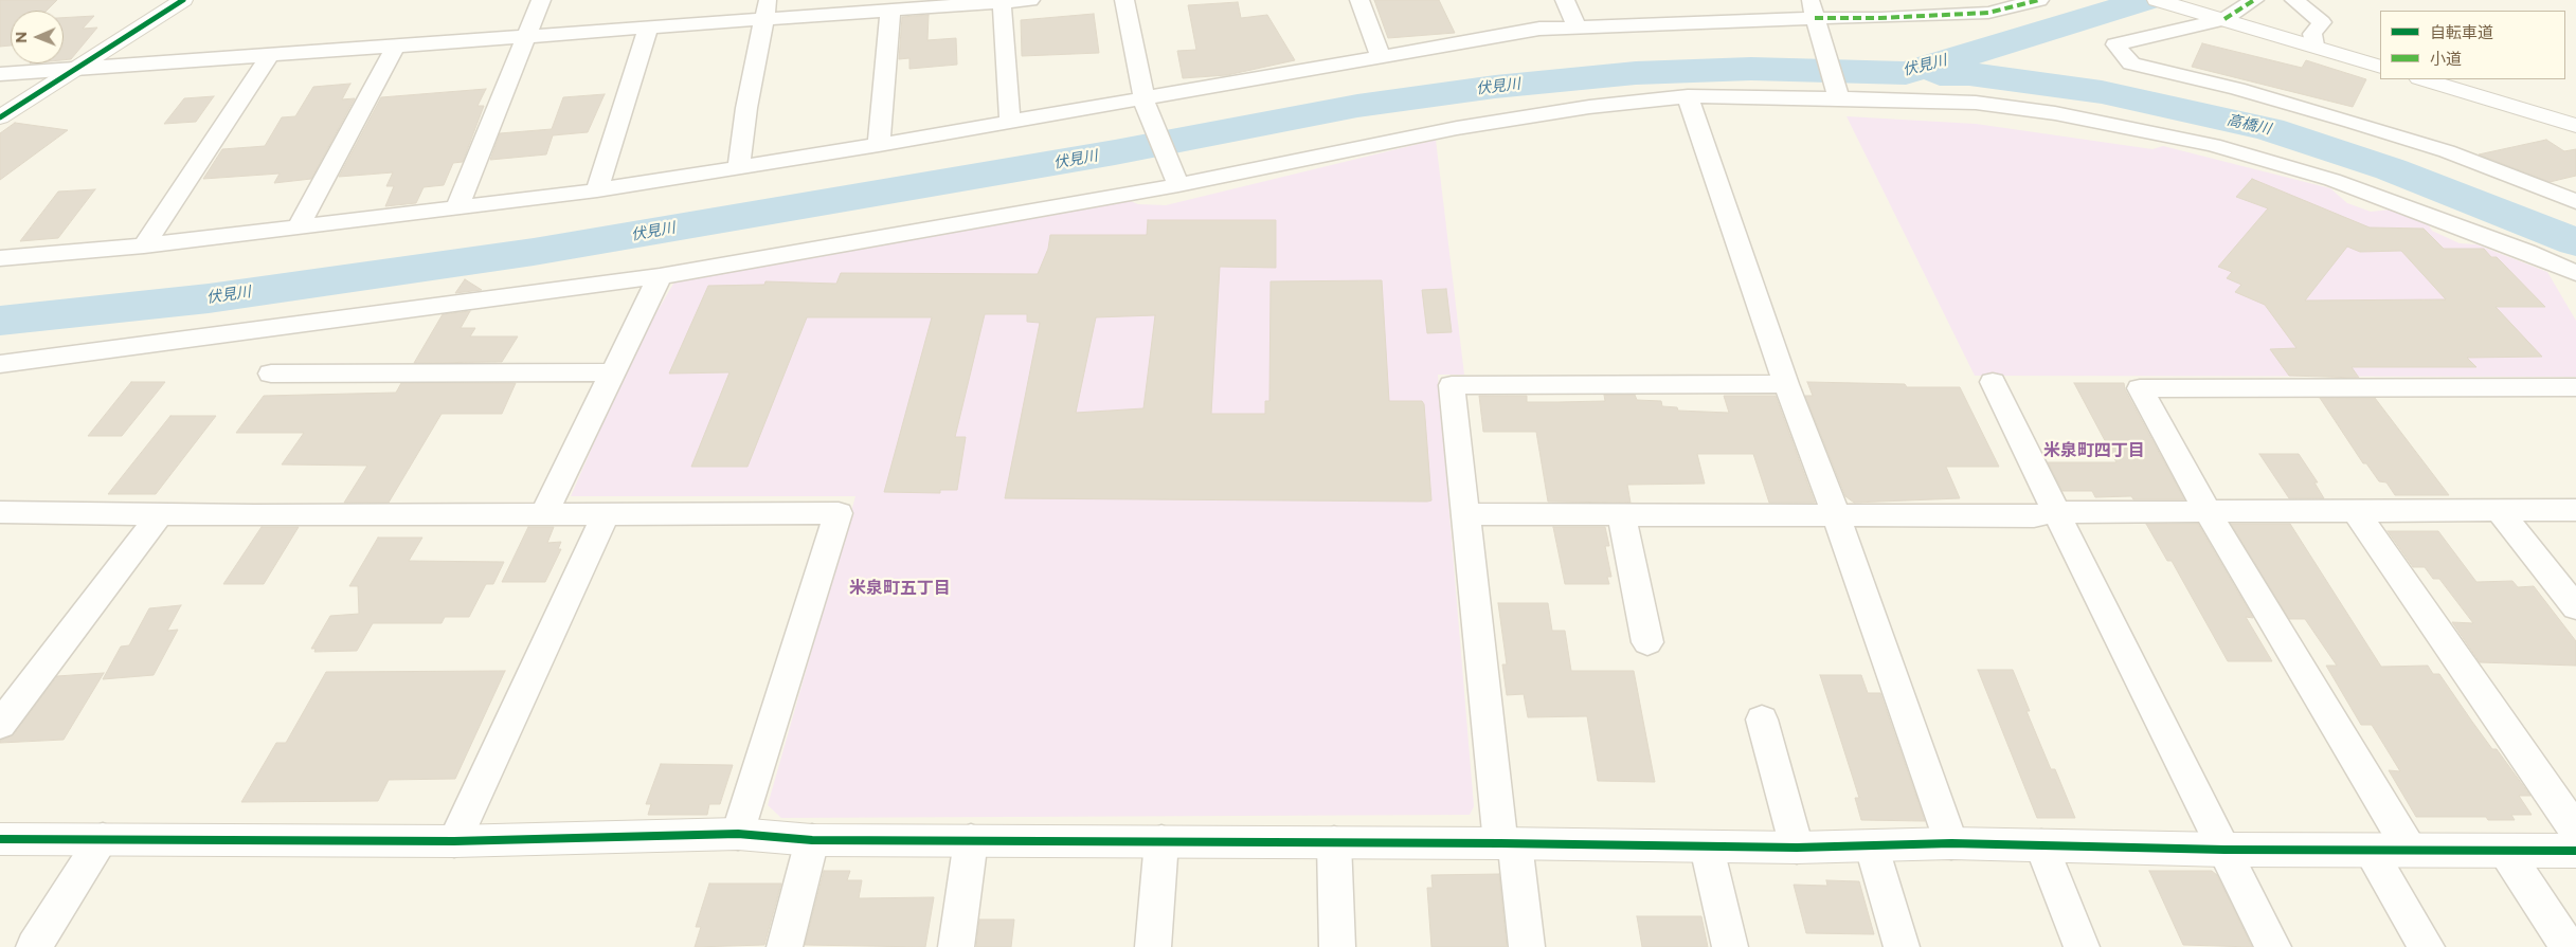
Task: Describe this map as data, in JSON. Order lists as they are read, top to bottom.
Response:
{
  "districts": ["米泉町四丁目", "米泉町五丁目"],
  "water": ["伏見川", "高橋川"],
  "legend": ["自転車道", "小道"],
  "north": "left"
}
